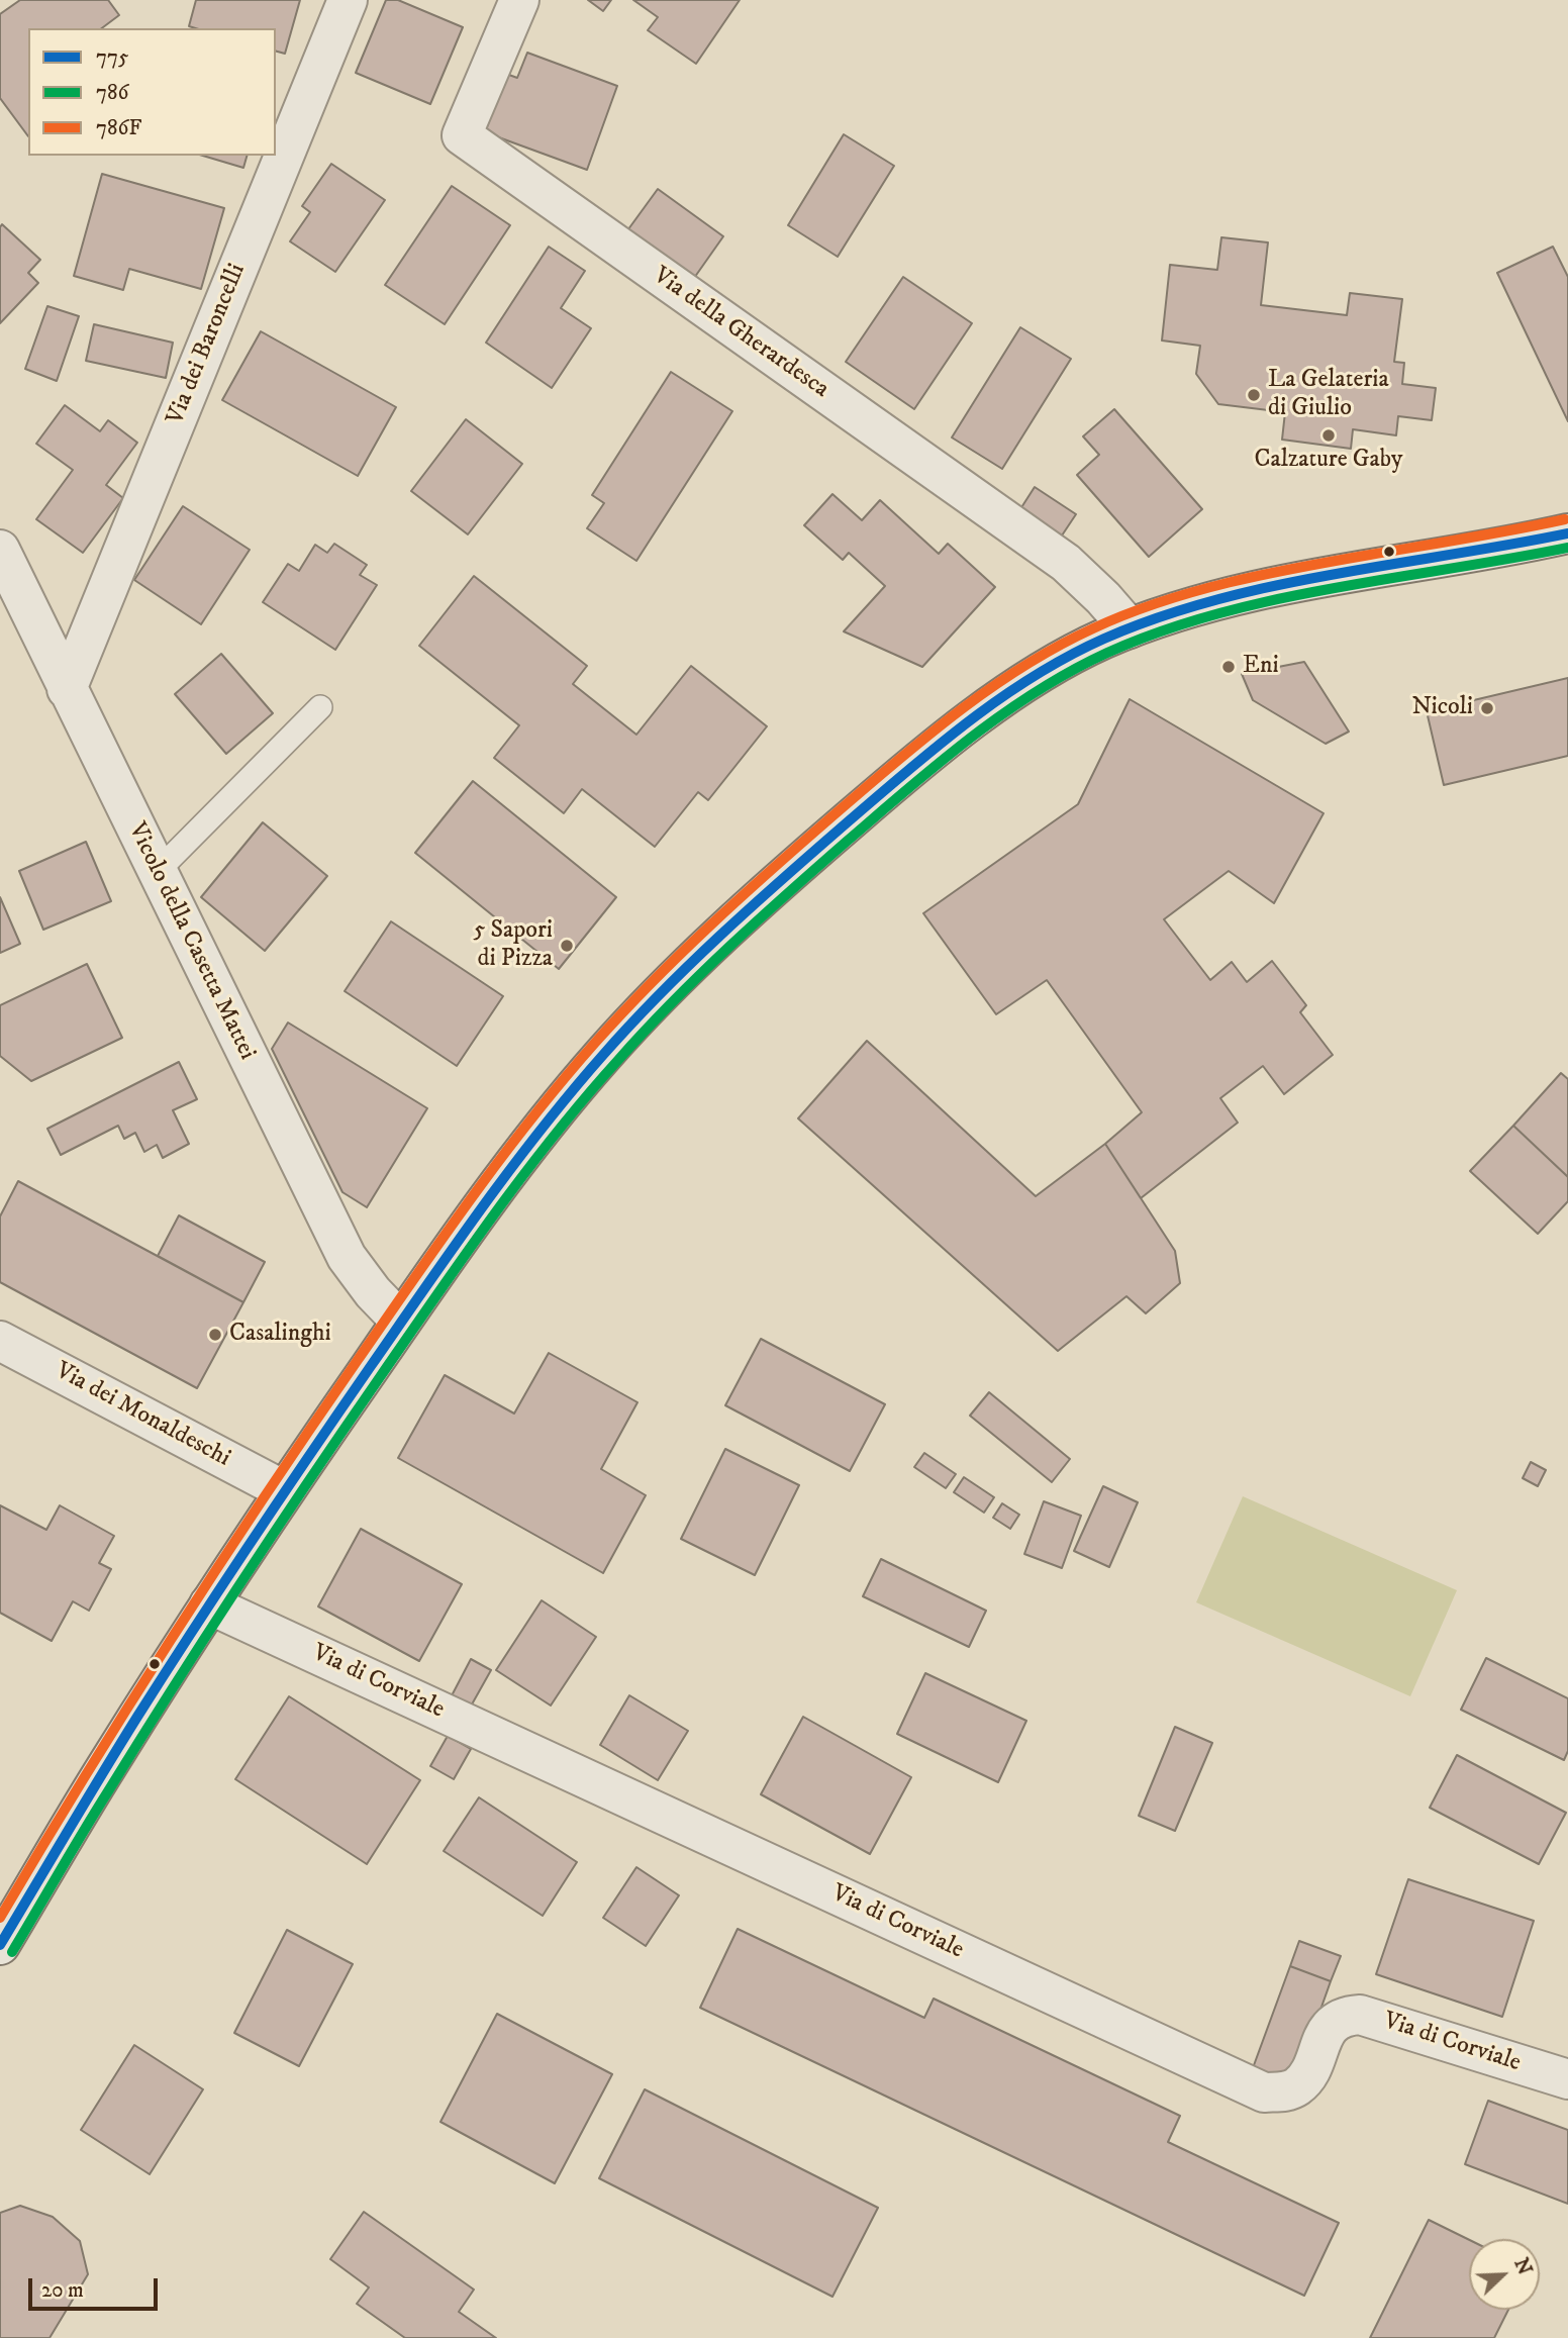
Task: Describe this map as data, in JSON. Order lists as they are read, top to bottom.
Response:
{
  "streets": {
    "street": [
      "Via della Gherardesca",
      "Via dei Baroncelli",
      "Vicolo della Casetta Mattei",
      "Via dei Monaldeschi",
      "Via di Corviale"
    ]
  },
  "crossings": [
    ["Via dei Baroncelli", "Vicolo della Casetta Mattei"]
  ],
  "places": [
    "La Gelateria di Giulio",
    "Calzature Gaby",
    "Eni",
    "Nicoli",
    "5 Sapori di Pizza",
    "Casalinghi"
  ],
  "lines": ["transit line 786F", "transit line 775", "transit line 786"],
  "legend": ["775", "786", "786F"],
  "scale_bar": "20 m",
  "north": "top right"
}
